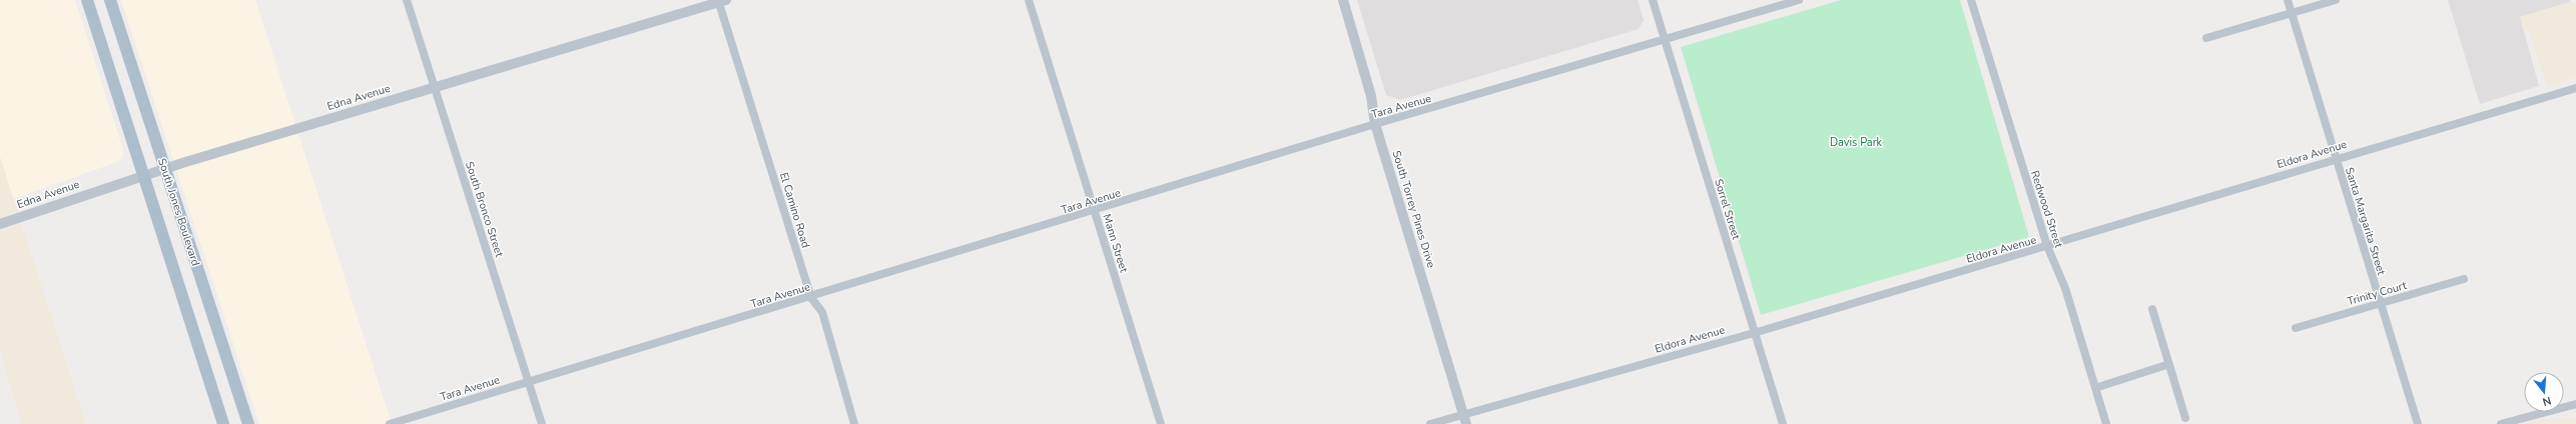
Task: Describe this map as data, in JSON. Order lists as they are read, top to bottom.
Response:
{
  "streets": {
    "main road": ["South Jones Boulevard"],
    "street": [
      "Edna Avenue",
      "Tara Avenue",
      "Eldora Avenue",
      "South Bronco Street",
      "South Torrey Pines Drive",
      "Sorrel Street",
      "Redwood Street",
      "El Camino Road",
      "Santa Margarita Street",
      "Mann Street",
      "Trinity Court"
    ]
  },
  "crossings": [
    ["Edna Avenue", "South Bronco Street"],
    ["Edna Avenue", "El Camino Road"],
    ["Edna Avenue", "South Jones Boulevard"],
    ["Tara Avenue", "South Bronco Street"],
    ["Tara Avenue", "South Torrey Pines Drive"],
    ["Tara Avenue", "Sorrel Street"],
    ["Tara Avenue", "El Camino Road"],
    ["Tara Avenue", "Mann Street"],
    ["Eldora Avenue", "South Torrey Pines Drive"],
    ["Eldora Avenue", "Sorrel Street"],
    ["Eldora Avenue", "Redwood Street"],
    ["Eldora Avenue", "Santa Margarita Street"],
    ["Santa Margarita Street", "Trinity Court"]
  ],
  "parks": ["Davis Park"],
  "north": "bottom"
}
